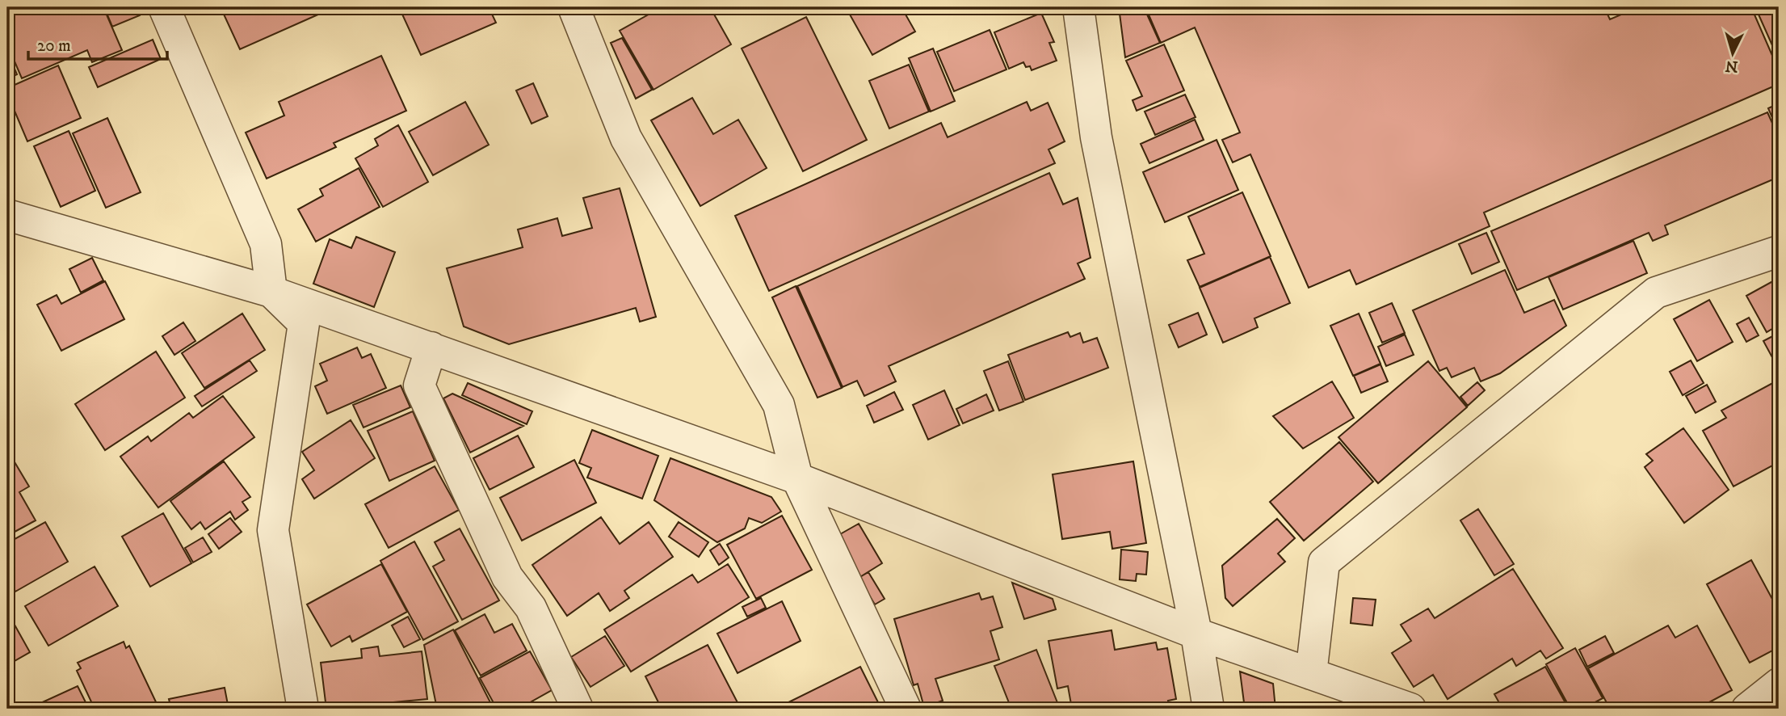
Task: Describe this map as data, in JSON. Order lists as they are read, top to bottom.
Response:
{
  "scale_bar": "20 m",
  "north": "bottom"
}
